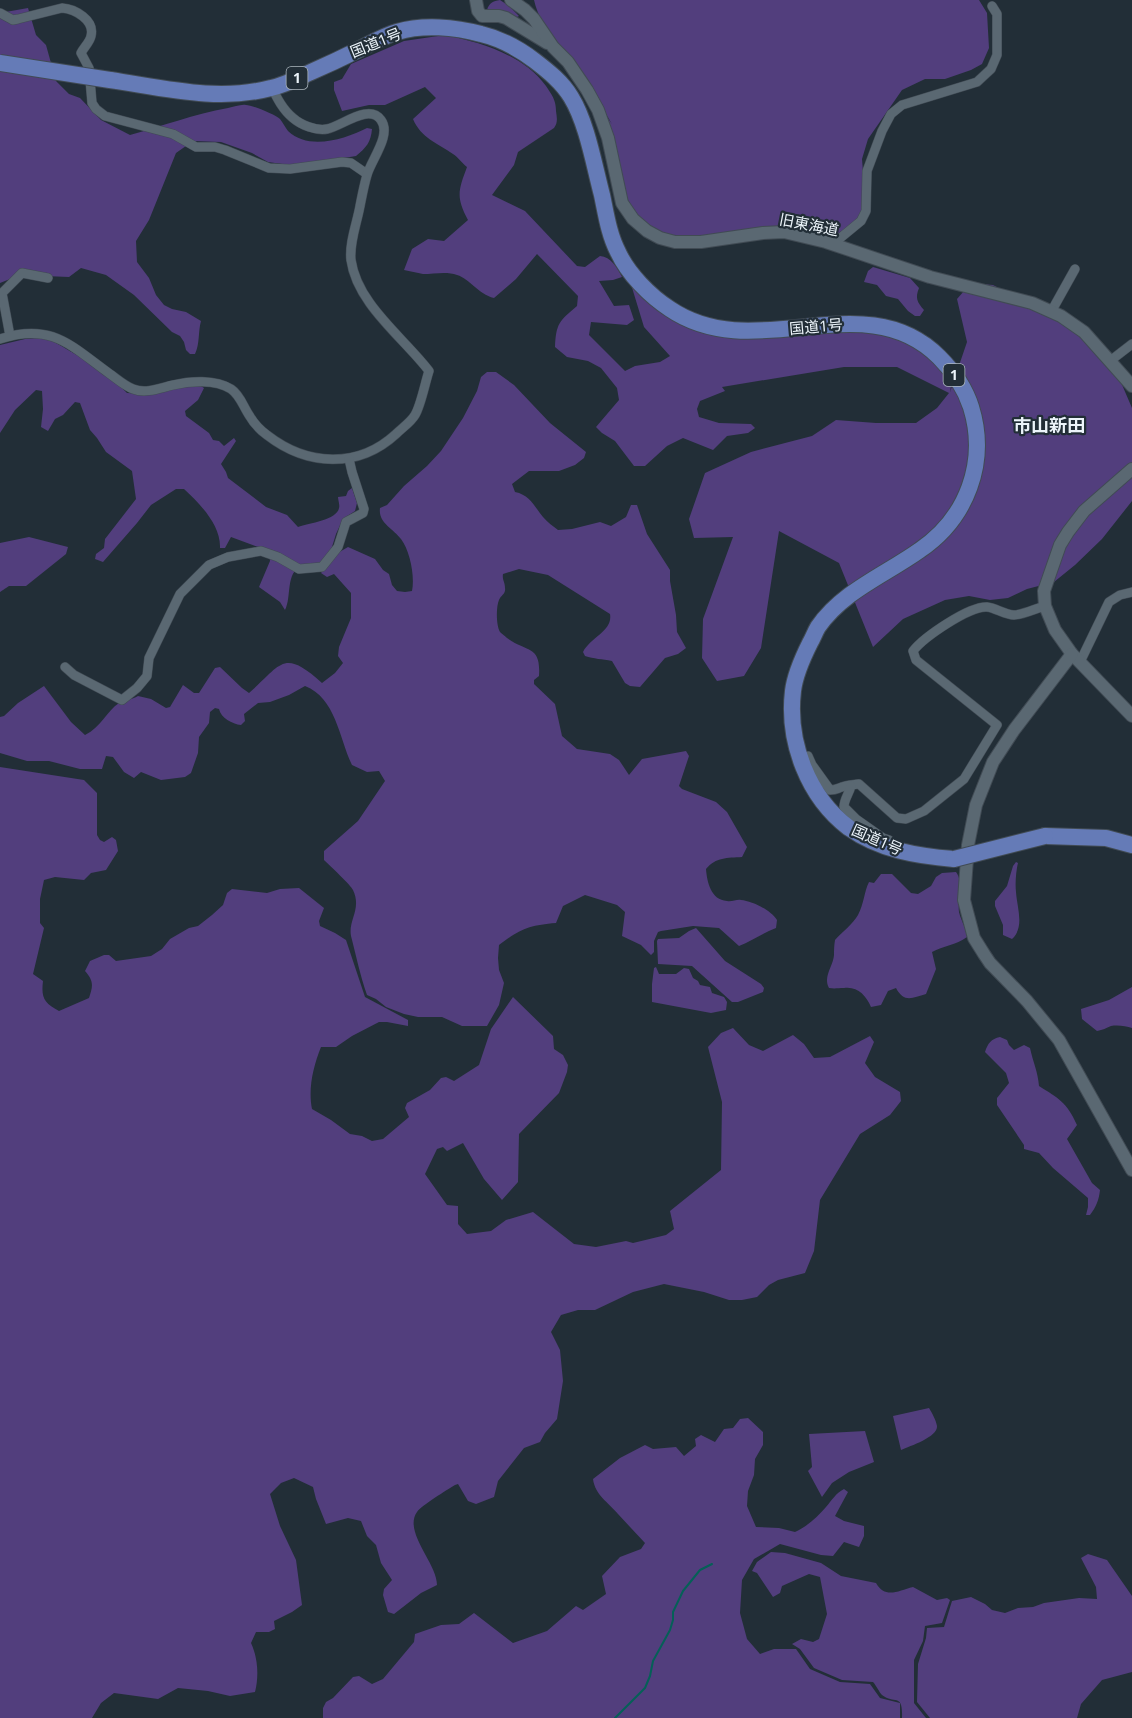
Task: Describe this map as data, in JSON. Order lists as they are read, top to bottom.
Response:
{
  "streets": {
    "highway": ["国道1号", "1"],
    "street": ["旧東海道"]
  },
  "districts": ["市山新田"]
}
